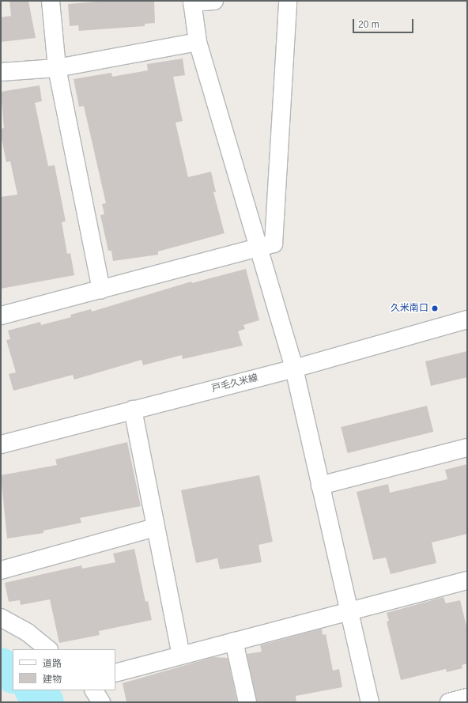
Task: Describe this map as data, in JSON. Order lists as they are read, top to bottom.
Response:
{
  "streets": {
    "street": ["戸毛久米線"]
  },
  "places": ["久米南口"],
  "legend": ["道路", "建物"],
  "scale_bar": "20 m"
}
